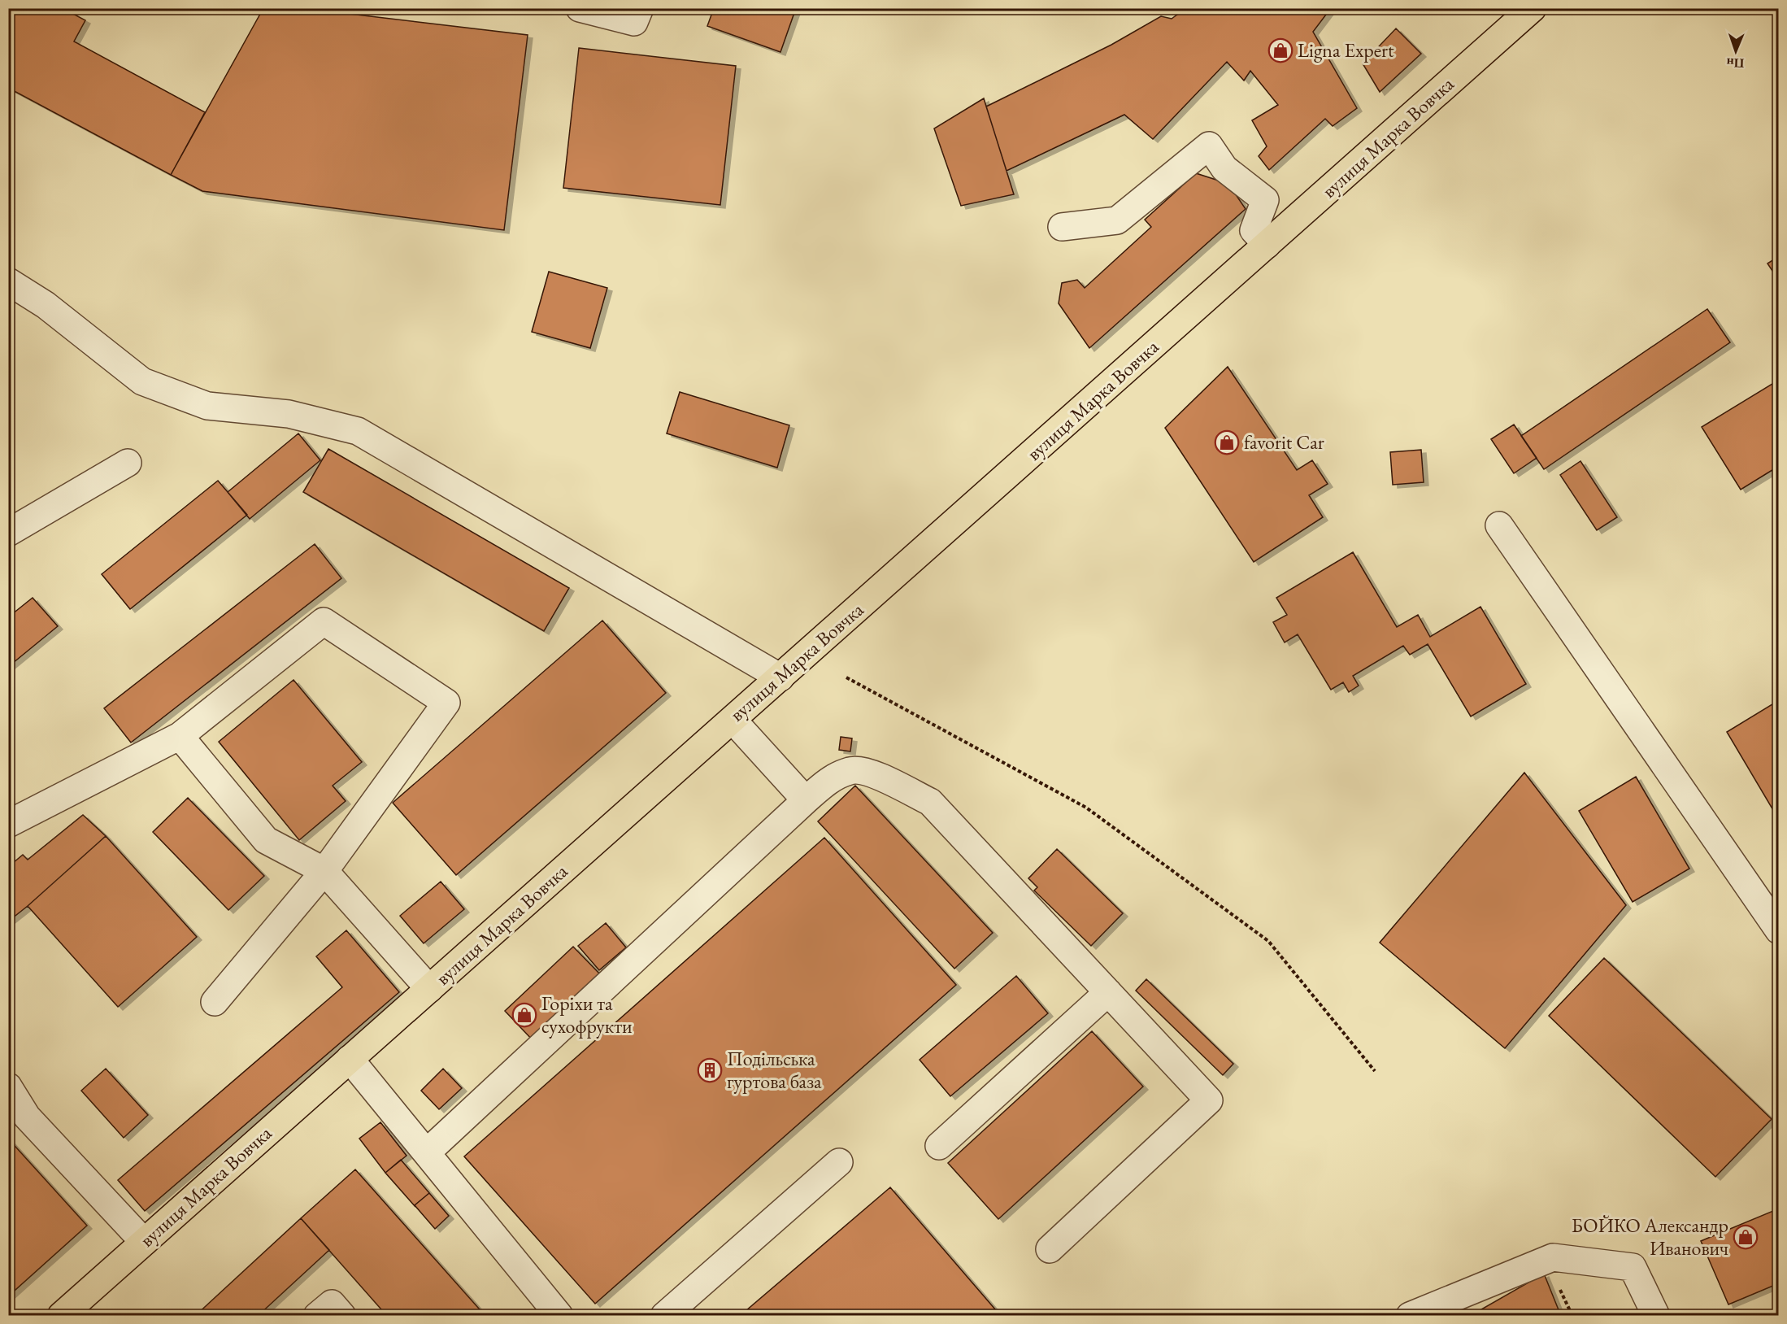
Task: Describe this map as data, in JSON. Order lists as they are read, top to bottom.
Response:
{
  "streets": {
    "main road": ["вулиця Марка Вовчка"]
  },
  "places": {
    "shop": [
      "Ligna Expert",
      "favorit Car",
      "Горіхи та сухофрукти",
      "БОЙКО Александр Иванович"
    ],
    "building": ["Подільська гуртова база"]
  },
  "north": "bottom"
}
